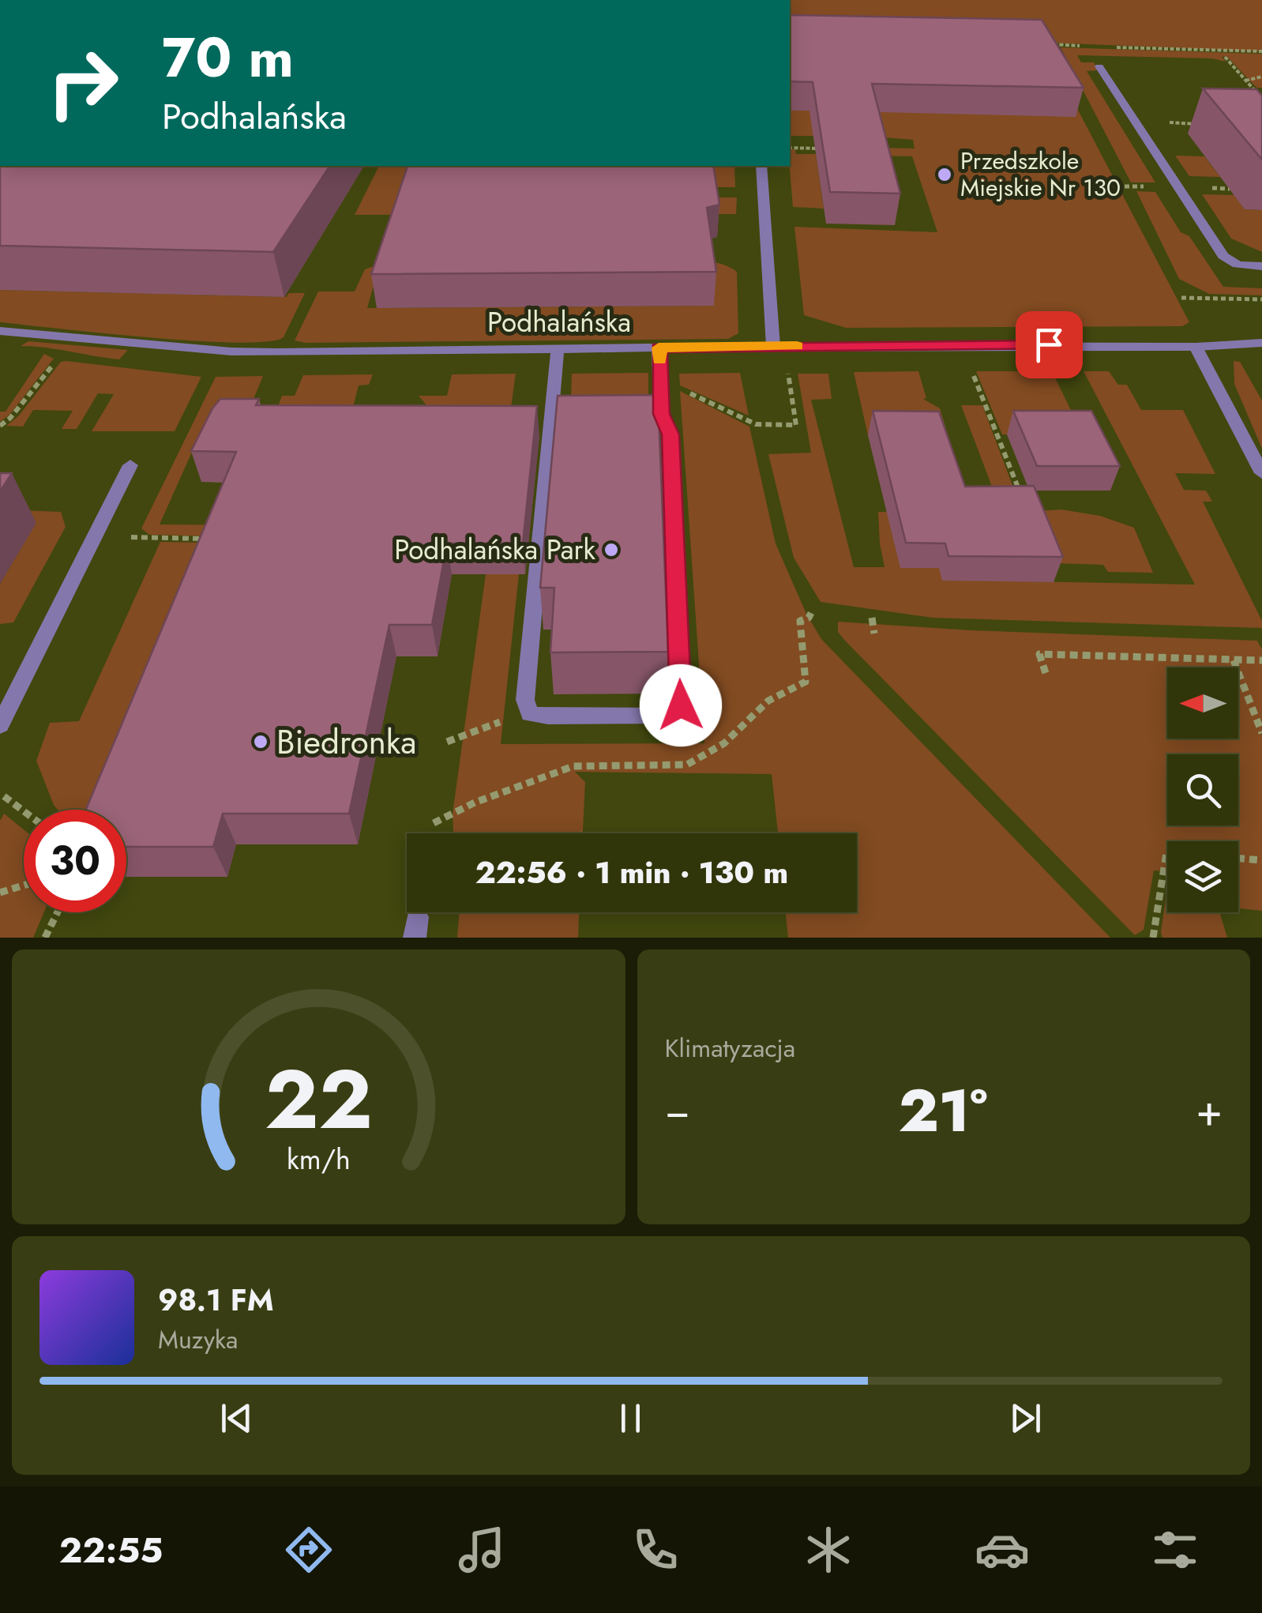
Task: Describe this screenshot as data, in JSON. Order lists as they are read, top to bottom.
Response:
{
  "streets": {
    "street": ["Podhalańska"]
  },
  "places": ["Przedszkole Miejskie Nr 130", "Podhalańska Park", "Biedronka"],
  "north": "left",
  "page": {
    "turn": ["70 m", "Podhalańska"],
    "limit": "30",
    "trip": "22:56 · 1 min · 130 m",
    "tile": "Klimatyzacja",
    "heat": ["−", "21°", "+"],
    "song": ["98.1 FM", "Muzyka"],
    "tabs": "22:55",
    "gauge": ["22", "km/h"]
  }
}
